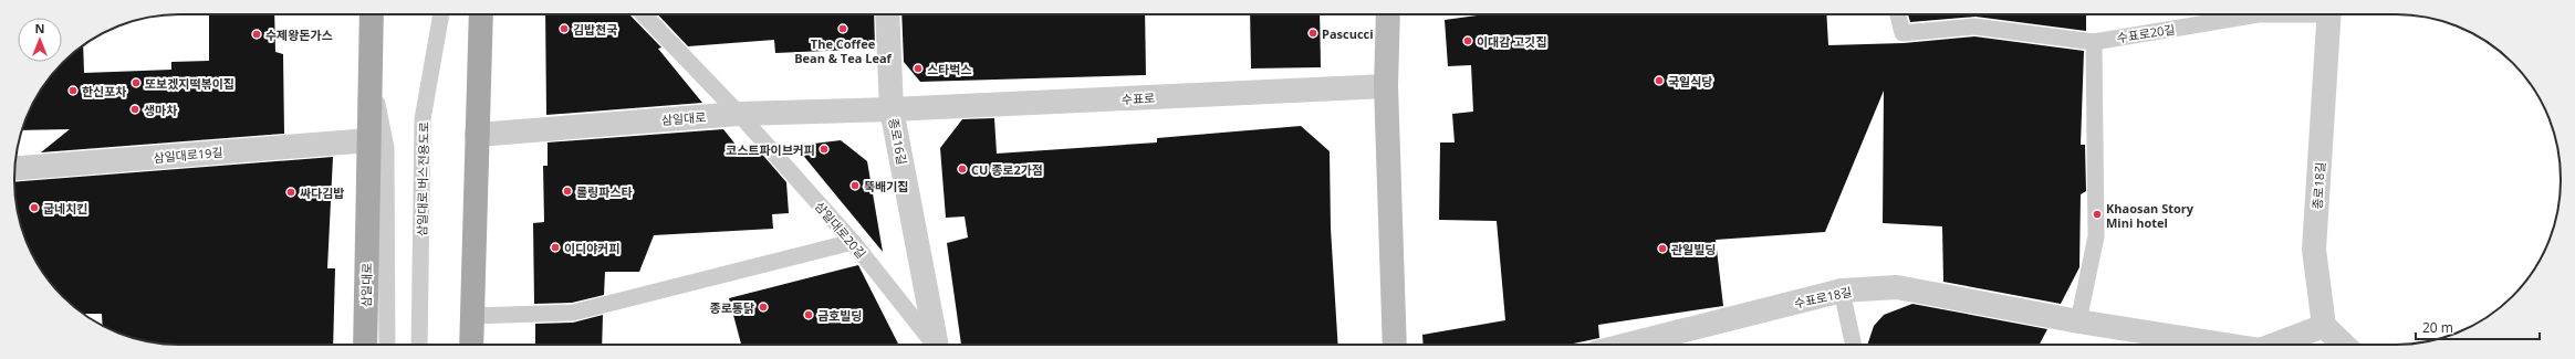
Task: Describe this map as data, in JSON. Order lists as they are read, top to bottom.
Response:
{
  "streets": {
    "main road": ["삼일대로"],
    "street": [
      "수표로",
      "종로16길",
      "삼일대로19길",
      "종로18길",
      "수표로18길"
    ],
    "lane": ["수표로20길", "삼일대로 버스전용도로", "삼일대로20길"]
  },
  "crossings": [
    ["수표로", "삼일대로"],
    ["수표로", "종로16길"],
    ["삼일대로", "종로16길"],
    ["삼일대로", "삼일대로19길"],
    ["삼일대로", "삼일대로20길"],
    ["종로18길", "수표로18길"]
  ],
  "places": [
    "김밥천국",
    "The Coffee Bean & Tea Leaf",
    "Pascucci",
    "수제왕돈가스",
    "이대감 고깃집",
    "스타벅스",
    "국일식당",
    "또보겠지떡볶이집",
    "한신포차",
    "생마차",
    "코스트파이브커피",
    "CU 종로2가점",
    "뚝배기집",
    "롤링파스타",
    "싸다김밥",
    "굽네치킨",
    "Khaosan Story Mini hotel",
    "이디야커피",
    "관일빌딩",
    "종로통닭",
    "금호빌딩"
  ],
  "scale_bar": "20 m",
  "north": "top"
}
